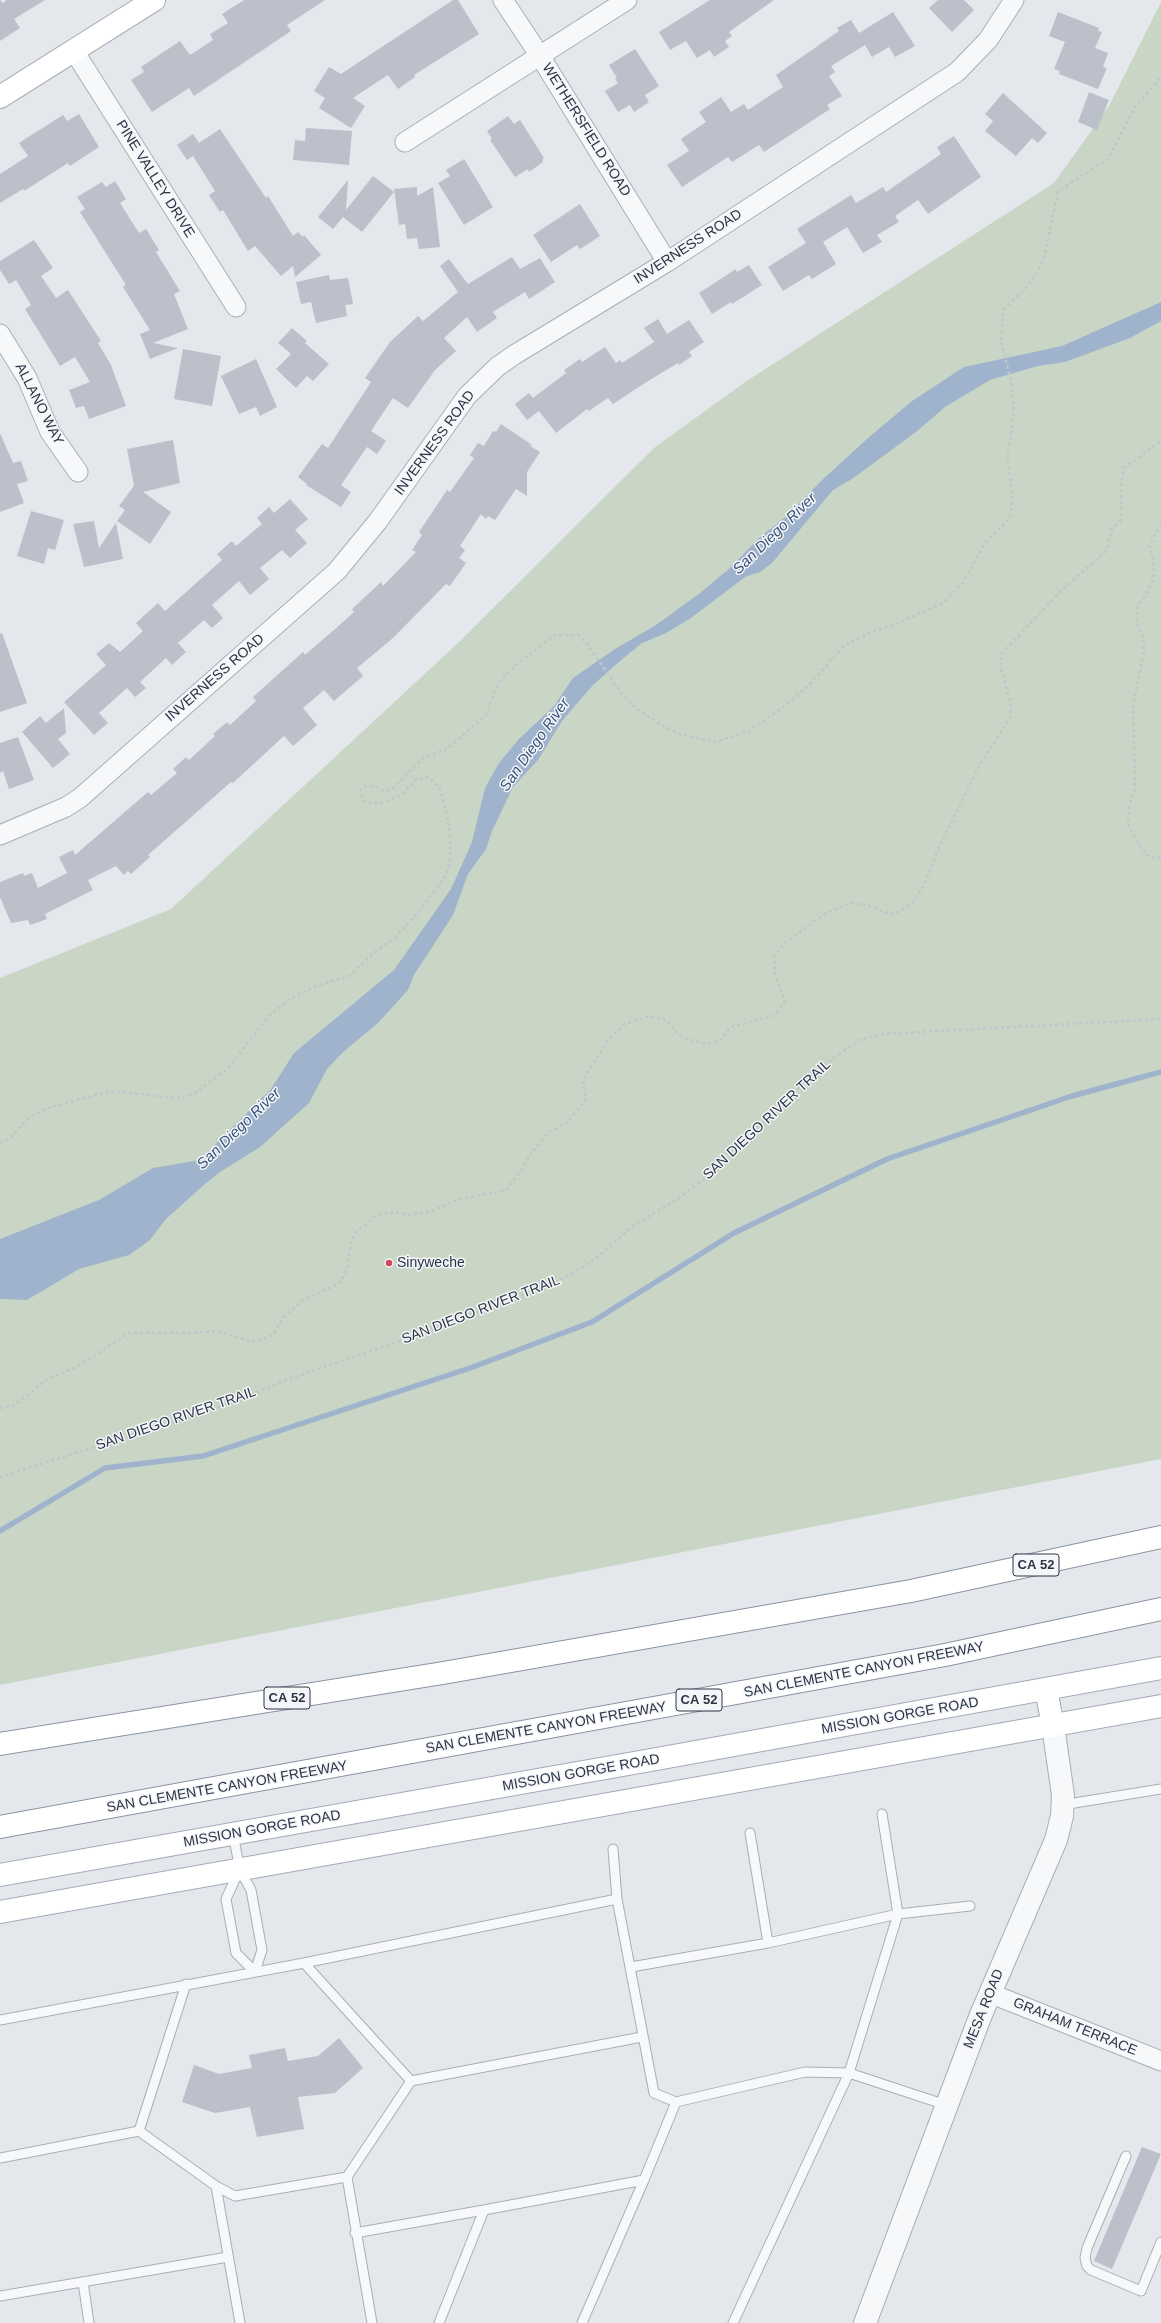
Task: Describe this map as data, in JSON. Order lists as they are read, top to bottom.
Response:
{
  "streets": {
    "main road": [
      "CA 52",
      "SAN CLEMENTE CANYON FREEWAY",
      "MISSION GORGE ROAD",
      "MESA ROAD"
    ],
    "street": [
      "WETHERSFIELD ROAD",
      "PINE VALLEY DRIVE",
      "INVERNESS ROAD",
      "ALLANO WAY",
      "GRAHAM TERRACE"
    ],
    "path": ["SAN DIEGO RIVER TRAIL"]
  },
  "crossings": [
    ["WETHERSFIELD ROAD", "INVERNESS ROAD"],
    ["MISSION GORGE ROAD", "MESA ROAD"],
    ["MESA ROAD", "GRAHAM TERRACE"]
  ],
  "water": ["San Diego River"],
  "places": ["Sinyweche"]
}
